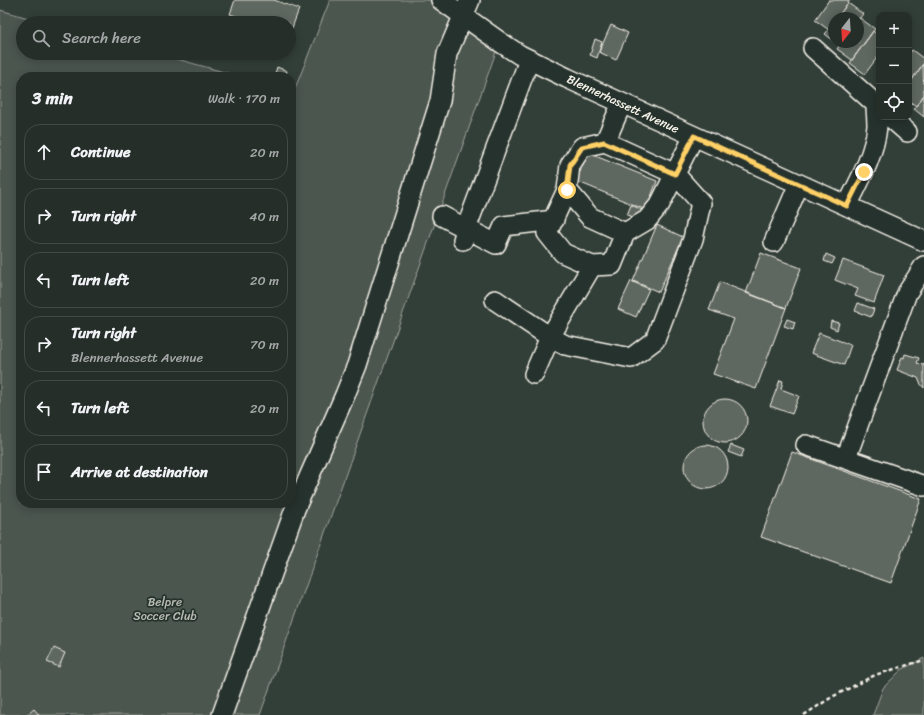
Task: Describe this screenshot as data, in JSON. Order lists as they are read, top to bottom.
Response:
{
  "streets": {
    "street": ["Blennerhassett Avenue"]
  },
  "parks": ["Belpre Soccer Club"],
  "north": "bottom",
  "page": {
    "map_buttons": ["+", "−"],
    "search": "Search here",
    "heading": ["3 min", "Walk · 170 m"],
    "list": [
      ["Continue", "20 m"],
      ["Turn right", "40 m"],
      ["Turn left", "20 m"],
      ["Turn right", "Blennerhassett Avenue", "70 m"],
      ["Turn left", "20 m"],
      "Arrive at destination"
    ]
  }
}
